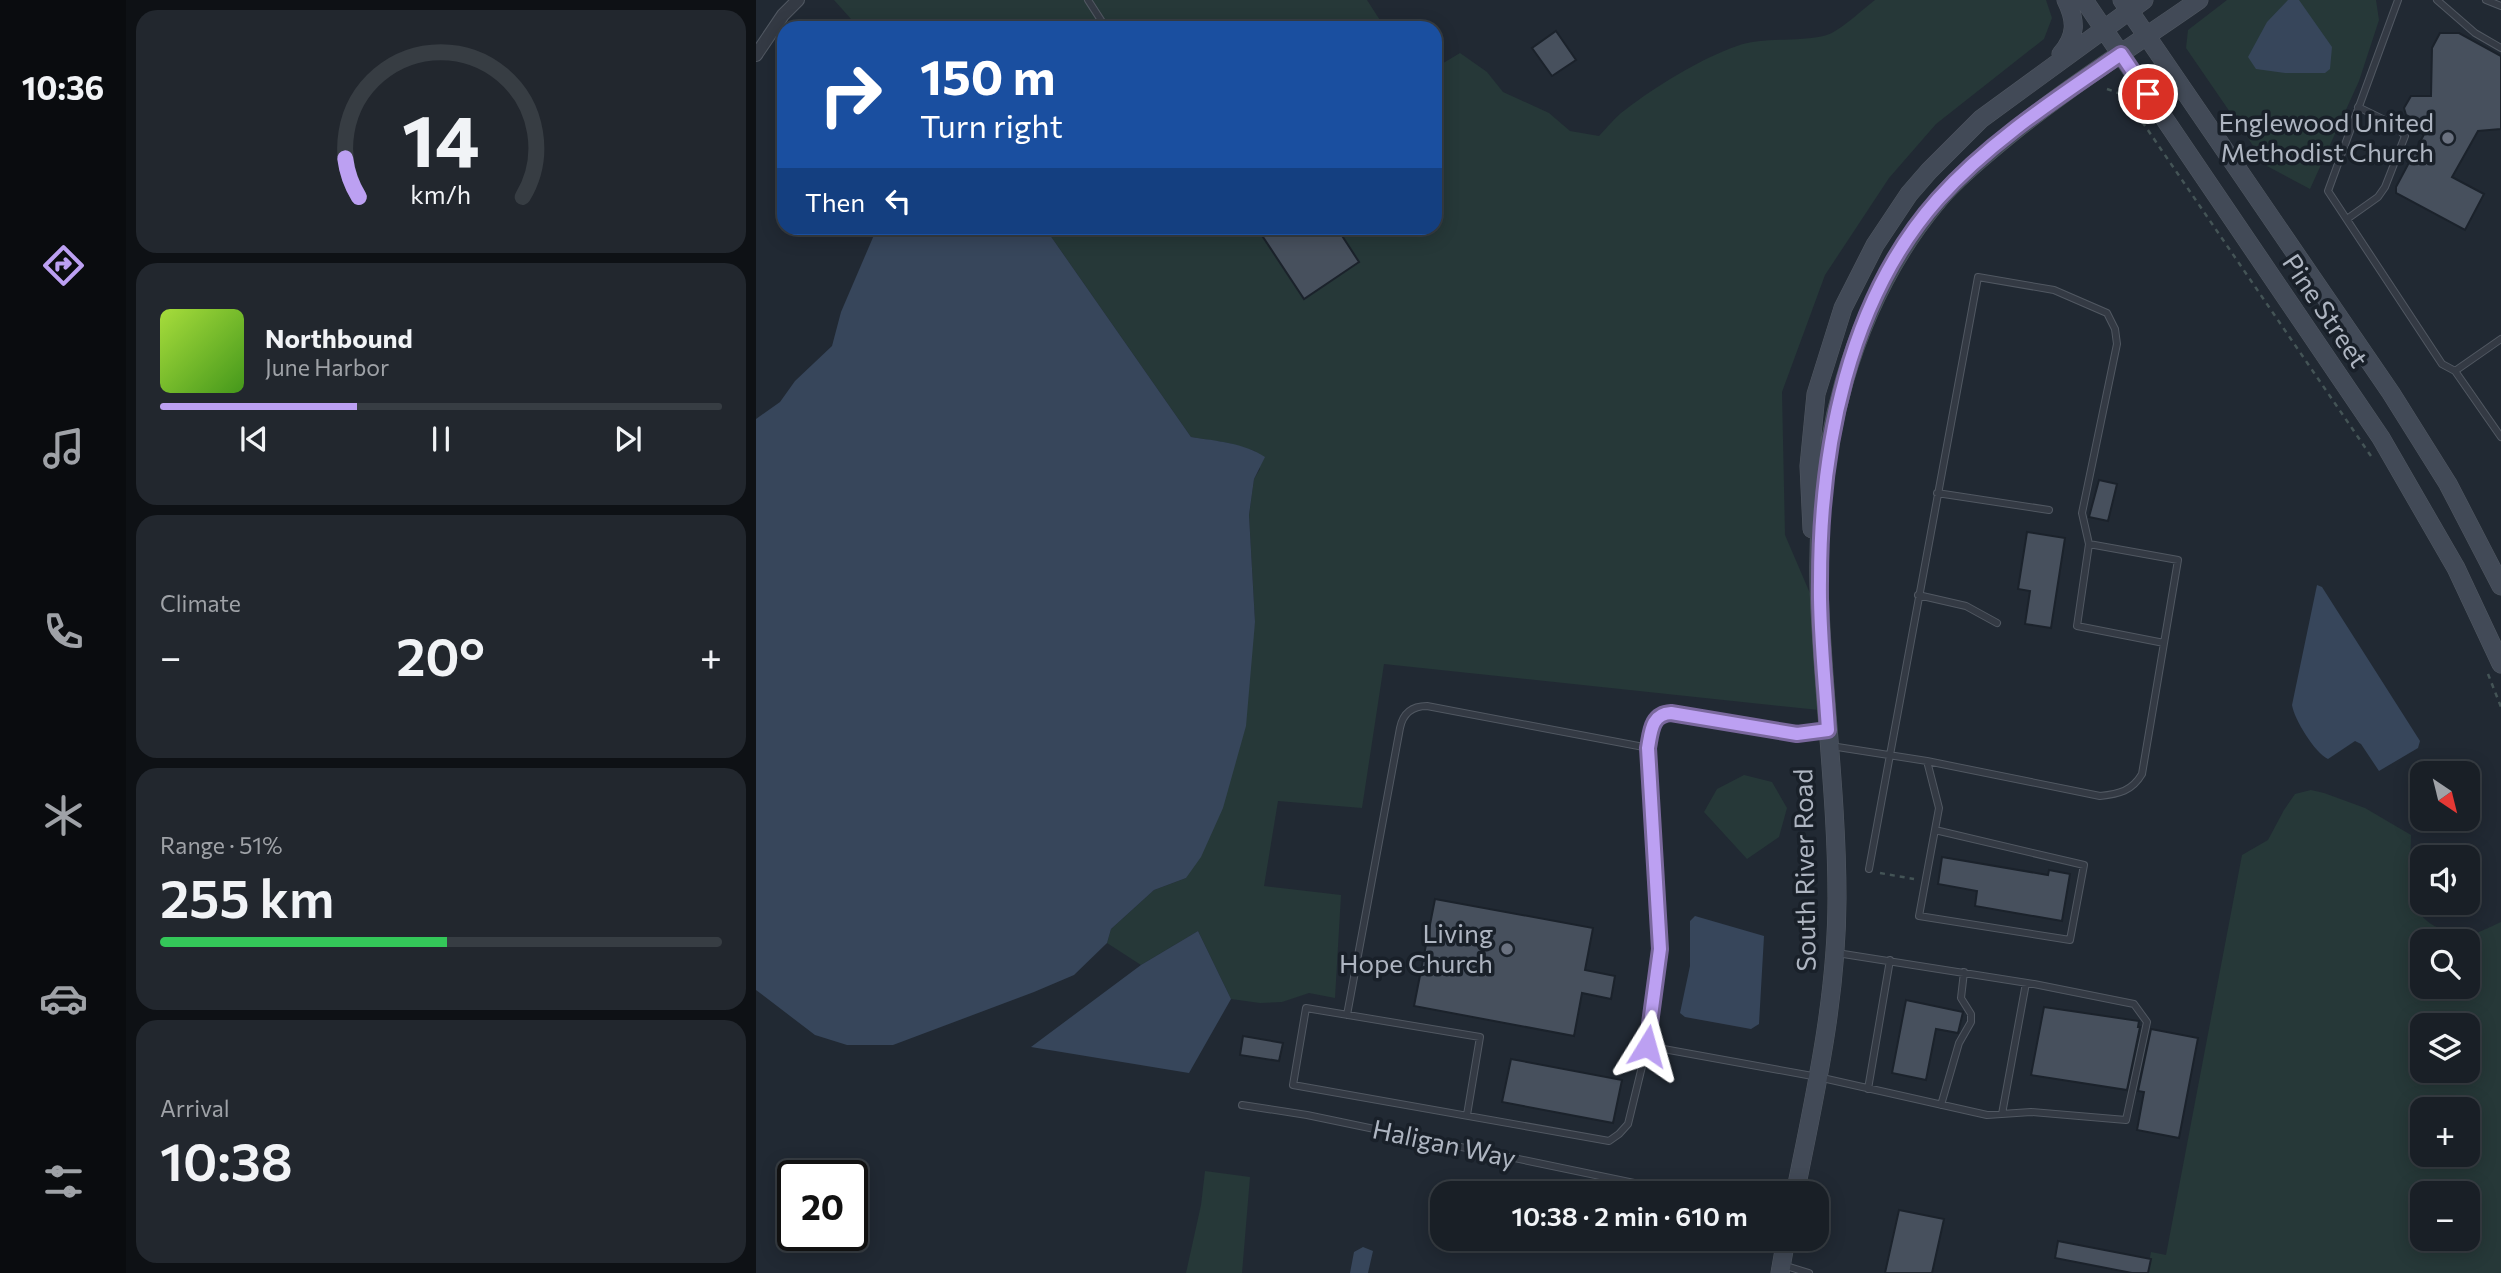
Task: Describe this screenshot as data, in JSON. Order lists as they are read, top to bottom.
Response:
{
  "streets": {
    "main road": ["Pine Street", "South River Road"],
    "lane": ["Haligan Way"]
  },
  "crossings": [
    ["Pine Street", "South River Road"]
  ],
  "places": ["Englewood United Methodist Church", "Living Hope Church"],
  "north": "bottom right",
  "page": {
    "tabs": "10:36",
    "turn": ["150 m", "Turn right"],
    "then": "Then",
    "song": ["Northbound", "June Harbor"],
    "tile": [
      "Climate",
      ["Range · 51%", "255 km"],
      ["Arrival", "10:38"]
    ],
    "heat": ["−", "20°", "+"],
    "map_buttons": ["+", "−"],
    "limit": "20",
    "trip": "10:38 · 2 min · 610 m",
    "gauge": ["14", "km/h"]
  }
}
